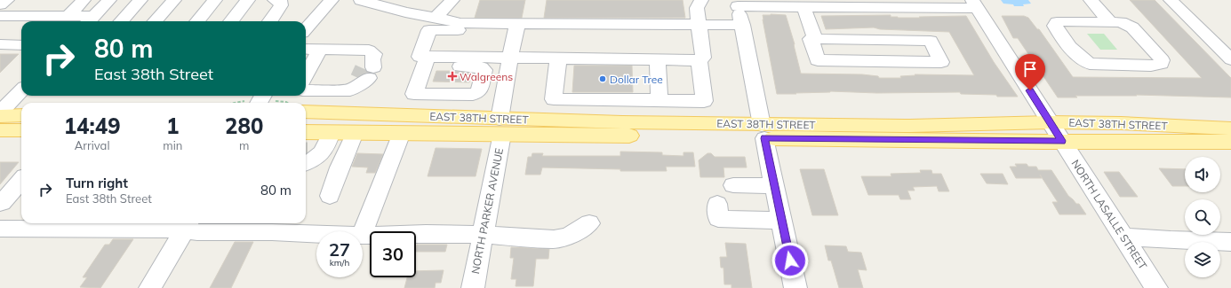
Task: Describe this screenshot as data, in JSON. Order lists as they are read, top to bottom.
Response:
{
  "streets": {
    "main road": ["EAST 38TH STREET"],
    "street": ["NORTH PARKER AVENUE", "NORTH LASALLE STREET"]
  },
  "crossings": [
    ["EAST 38TH STREET", "NORTH PARKER AVENUE"],
    ["EAST 38TH STREET", "NORTH LASALLE STREET"]
  ],
  "places": {
    "health": ["Walgreens"],
    "other": ["Dollar Tree"]
  },
  "page": {
    "turn": ["80 m", "East 38th Street"],
    "eta": [
      "14:49",
      "Arrival",
      "1",
      "min",
      "280",
      "m"
    ],
    "list": [
      {
        "name": "Turn right",
        "note": "East 38th Street",
        "value": "80 m"
      }
    ],
    "speed": "27 km/h",
    "limit": "30"
  }
}
